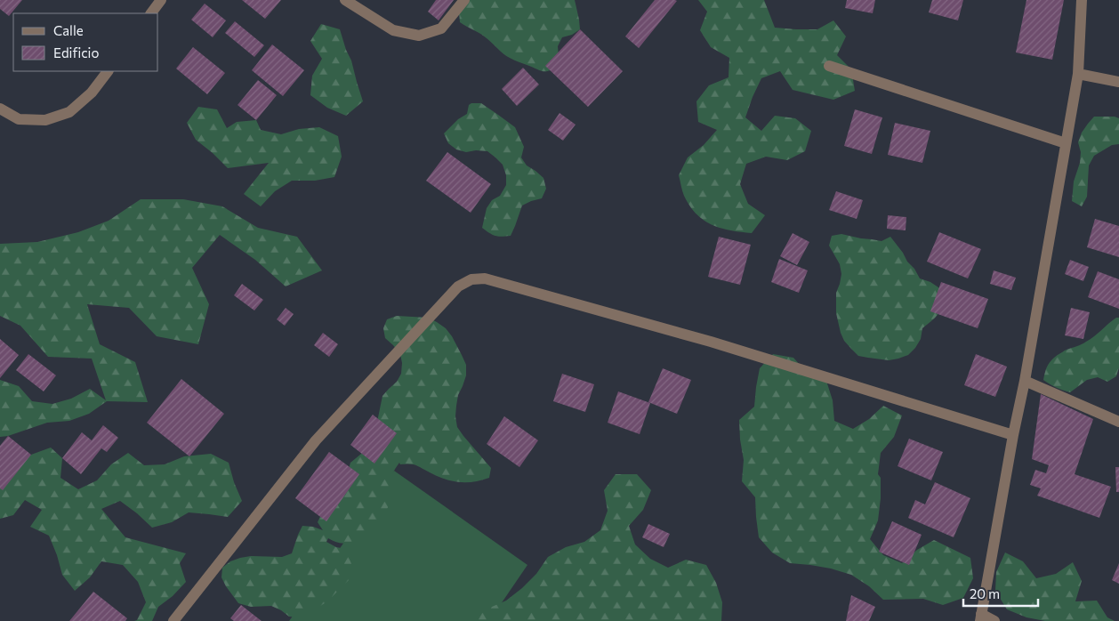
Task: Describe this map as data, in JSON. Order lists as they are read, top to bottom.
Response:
{
  "legend": ["Calle", "Edificio"],
  "scale_bar": "20 m"
}
